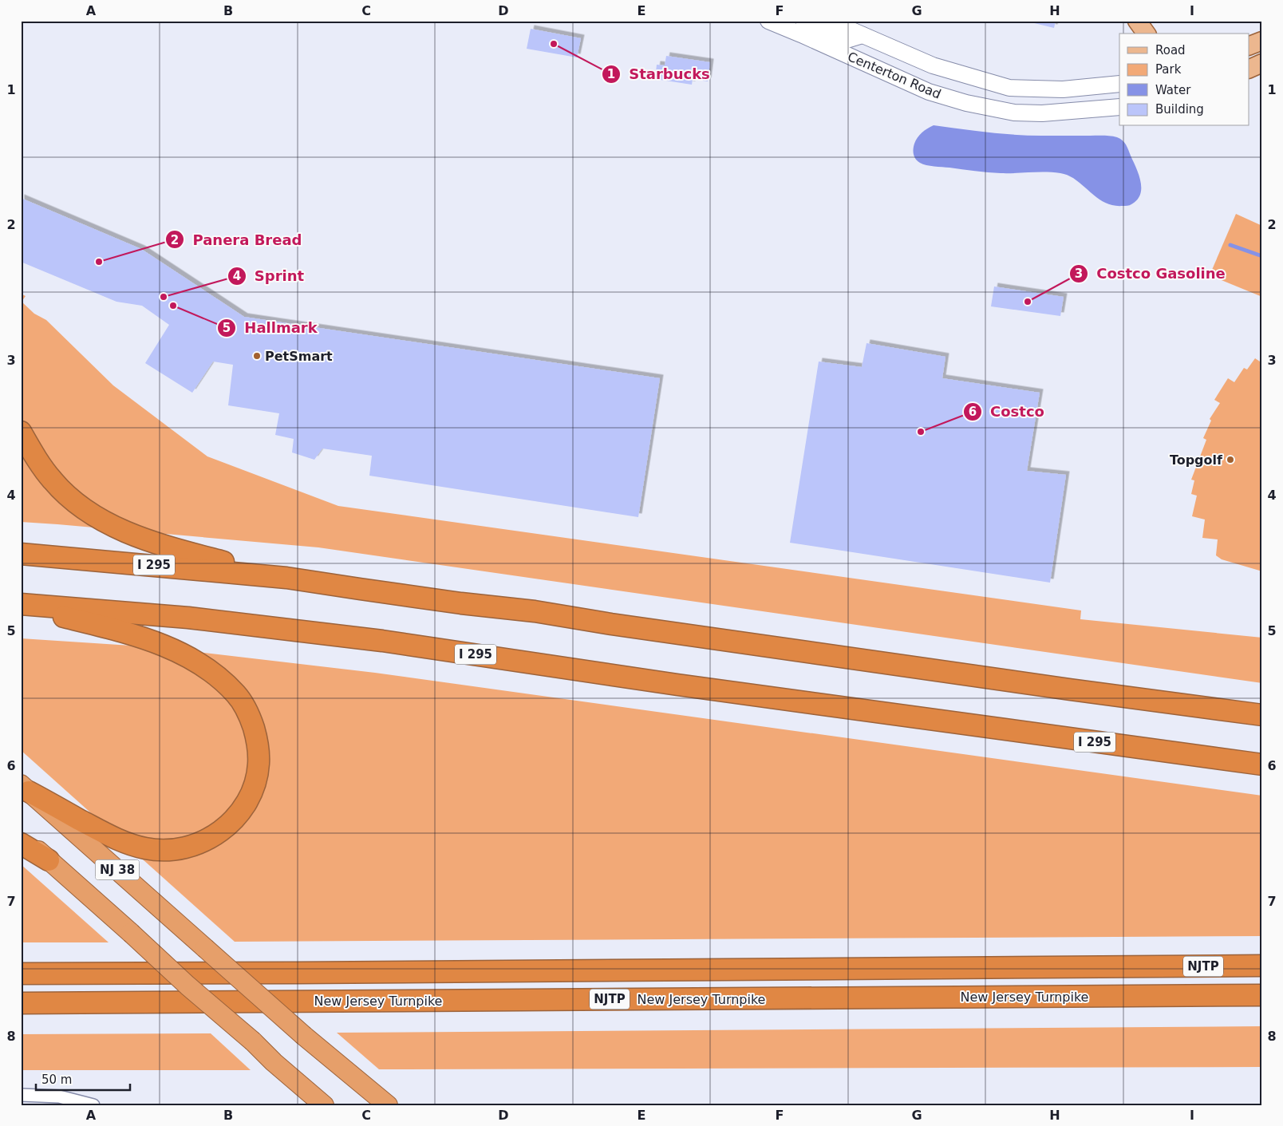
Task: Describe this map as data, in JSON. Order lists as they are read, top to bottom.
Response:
{
  "streets": {
    "highway": [
      "I 295",
      "NJ 38",
      "NJTP",
      "New Jersey Turnpike"
    ],
    "main road": ["Centerton Road"]
  },
  "places": [
    "Starbucks",
    "Panera Bread",
    "Sprint",
    "Costco Gasoline",
    "Hallmark",
    "PetSmart",
    "Costco",
    "Topgolf"
  ],
  "legend": [
    "Road",
    "Park",
    "Water",
    "Building"
  ],
  "scale_bar": "50 m",
  "grid": {
    "columns": [
      "A",
      "B",
      "C",
      "D",
      "E",
      "F",
      "G",
      "H",
      "I"
    ],
    "rows": [
      "1",
      "2",
      "3",
      "4",
      "5",
      "6",
      "7",
      "8"
    ]
  }
}
